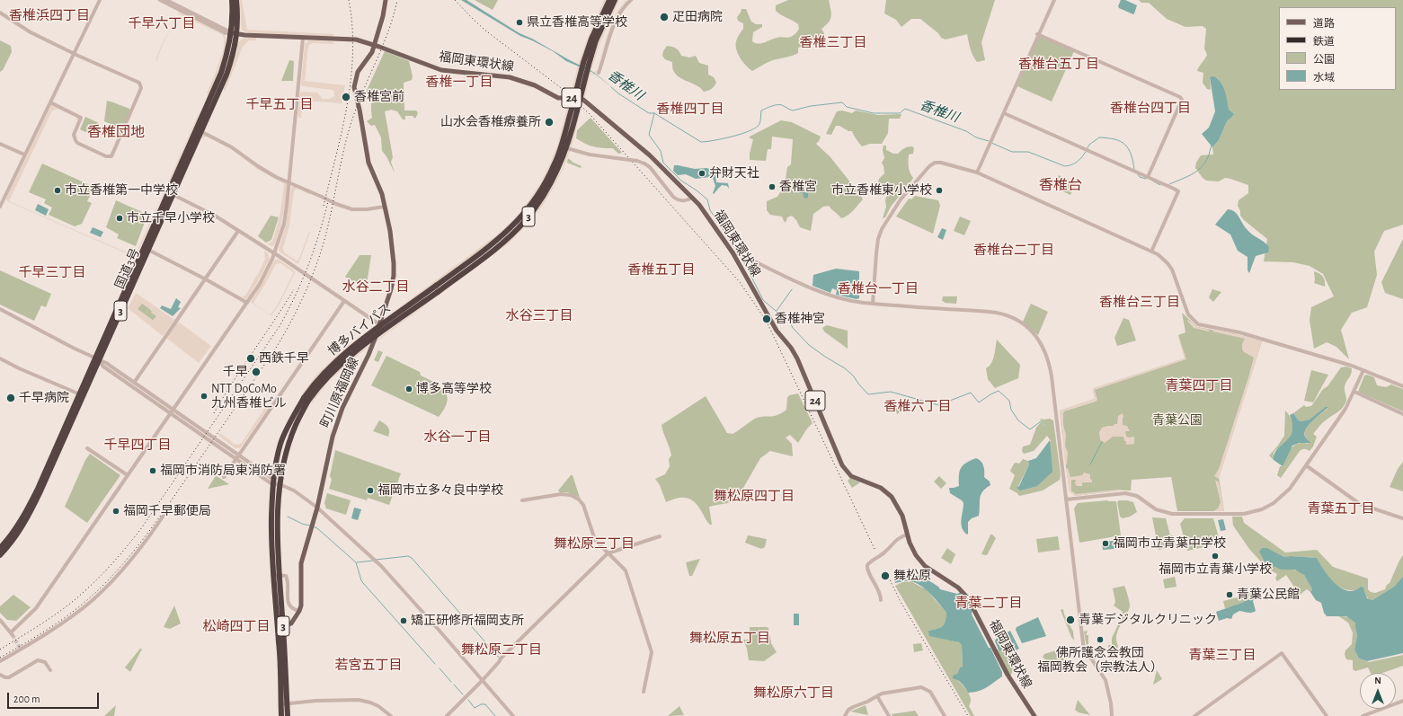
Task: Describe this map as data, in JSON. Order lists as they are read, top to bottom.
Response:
{
  "streets": {
    "highway": ["3", "国道3号", "博多バイパス"],
    "main road": ["福岡東環状線", "24", "町川原福岡線"]
  },
  "crossings": [
    ["福岡東環状線", "国道3号"],
    ["福岡東環状線", "町川原福岡線"]
  ],
  "districts": [
    "香椎浜四丁目",
    "千早六丁目",
    "香椎三丁目",
    "香椎台五丁目",
    "香椎一丁目",
    "千早五丁目",
    "香椎台四丁目",
    "香椎四丁目",
    "香椎団地",
    "香椎台",
    "香椎台二丁目",
    "香椎五丁目",
    "千早三丁目",
    "水谷二丁目",
    "香椎台一丁目",
    "香椎台三丁目",
    "水谷三丁目",
    "青葉四丁目",
    "香椎六丁目",
    "水谷一丁目",
    "千早四丁目",
    "舞松原四丁目",
    "青葉五丁目",
    "舞松原三丁目",
    "青葉二丁目",
    "松崎四丁目",
    "舞松原五丁目",
    "舞松原二丁目",
    "青葉三丁目",
    "若宮五丁目",
    "舞松原六丁目"
  ],
  "water": ["香椎川"],
  "parks": ["青葉公園"],
  "places": [
    "疋田病院",
    "県立香椎高等学校",
    "香椎宮前",
    "山水会香椎療養所",
    "弁財天社",
    "香椎宮",
    "市立香椎第一中学校",
    "市立香椎東小学校",
    "市立千早小学校",
    "香椎神宮",
    "西鉄千早",
    "千早",
    "博多高等学校",
    "NTT DoCoMo 九州香椎ビル",
    "千早病院",
    "福岡市消防局東消防署",
    "福岡市立多々良中学校",
    "福岡千早郵便局",
    "福岡市立青葉中学校",
    "福岡市立青葉小学校",
    "舞松原",
    "青葉公民館",
    "青葉デジタルクリニック",
    "矯正研修所福岡支所",
    "佛所護念会教団 福岡教会（宗教法人）"
  ],
  "legend": [
    "道路",
    "鉄道",
    "公園",
    "水域"
  ],
  "scale_bar": "200 m",
  "north": "top"
}
